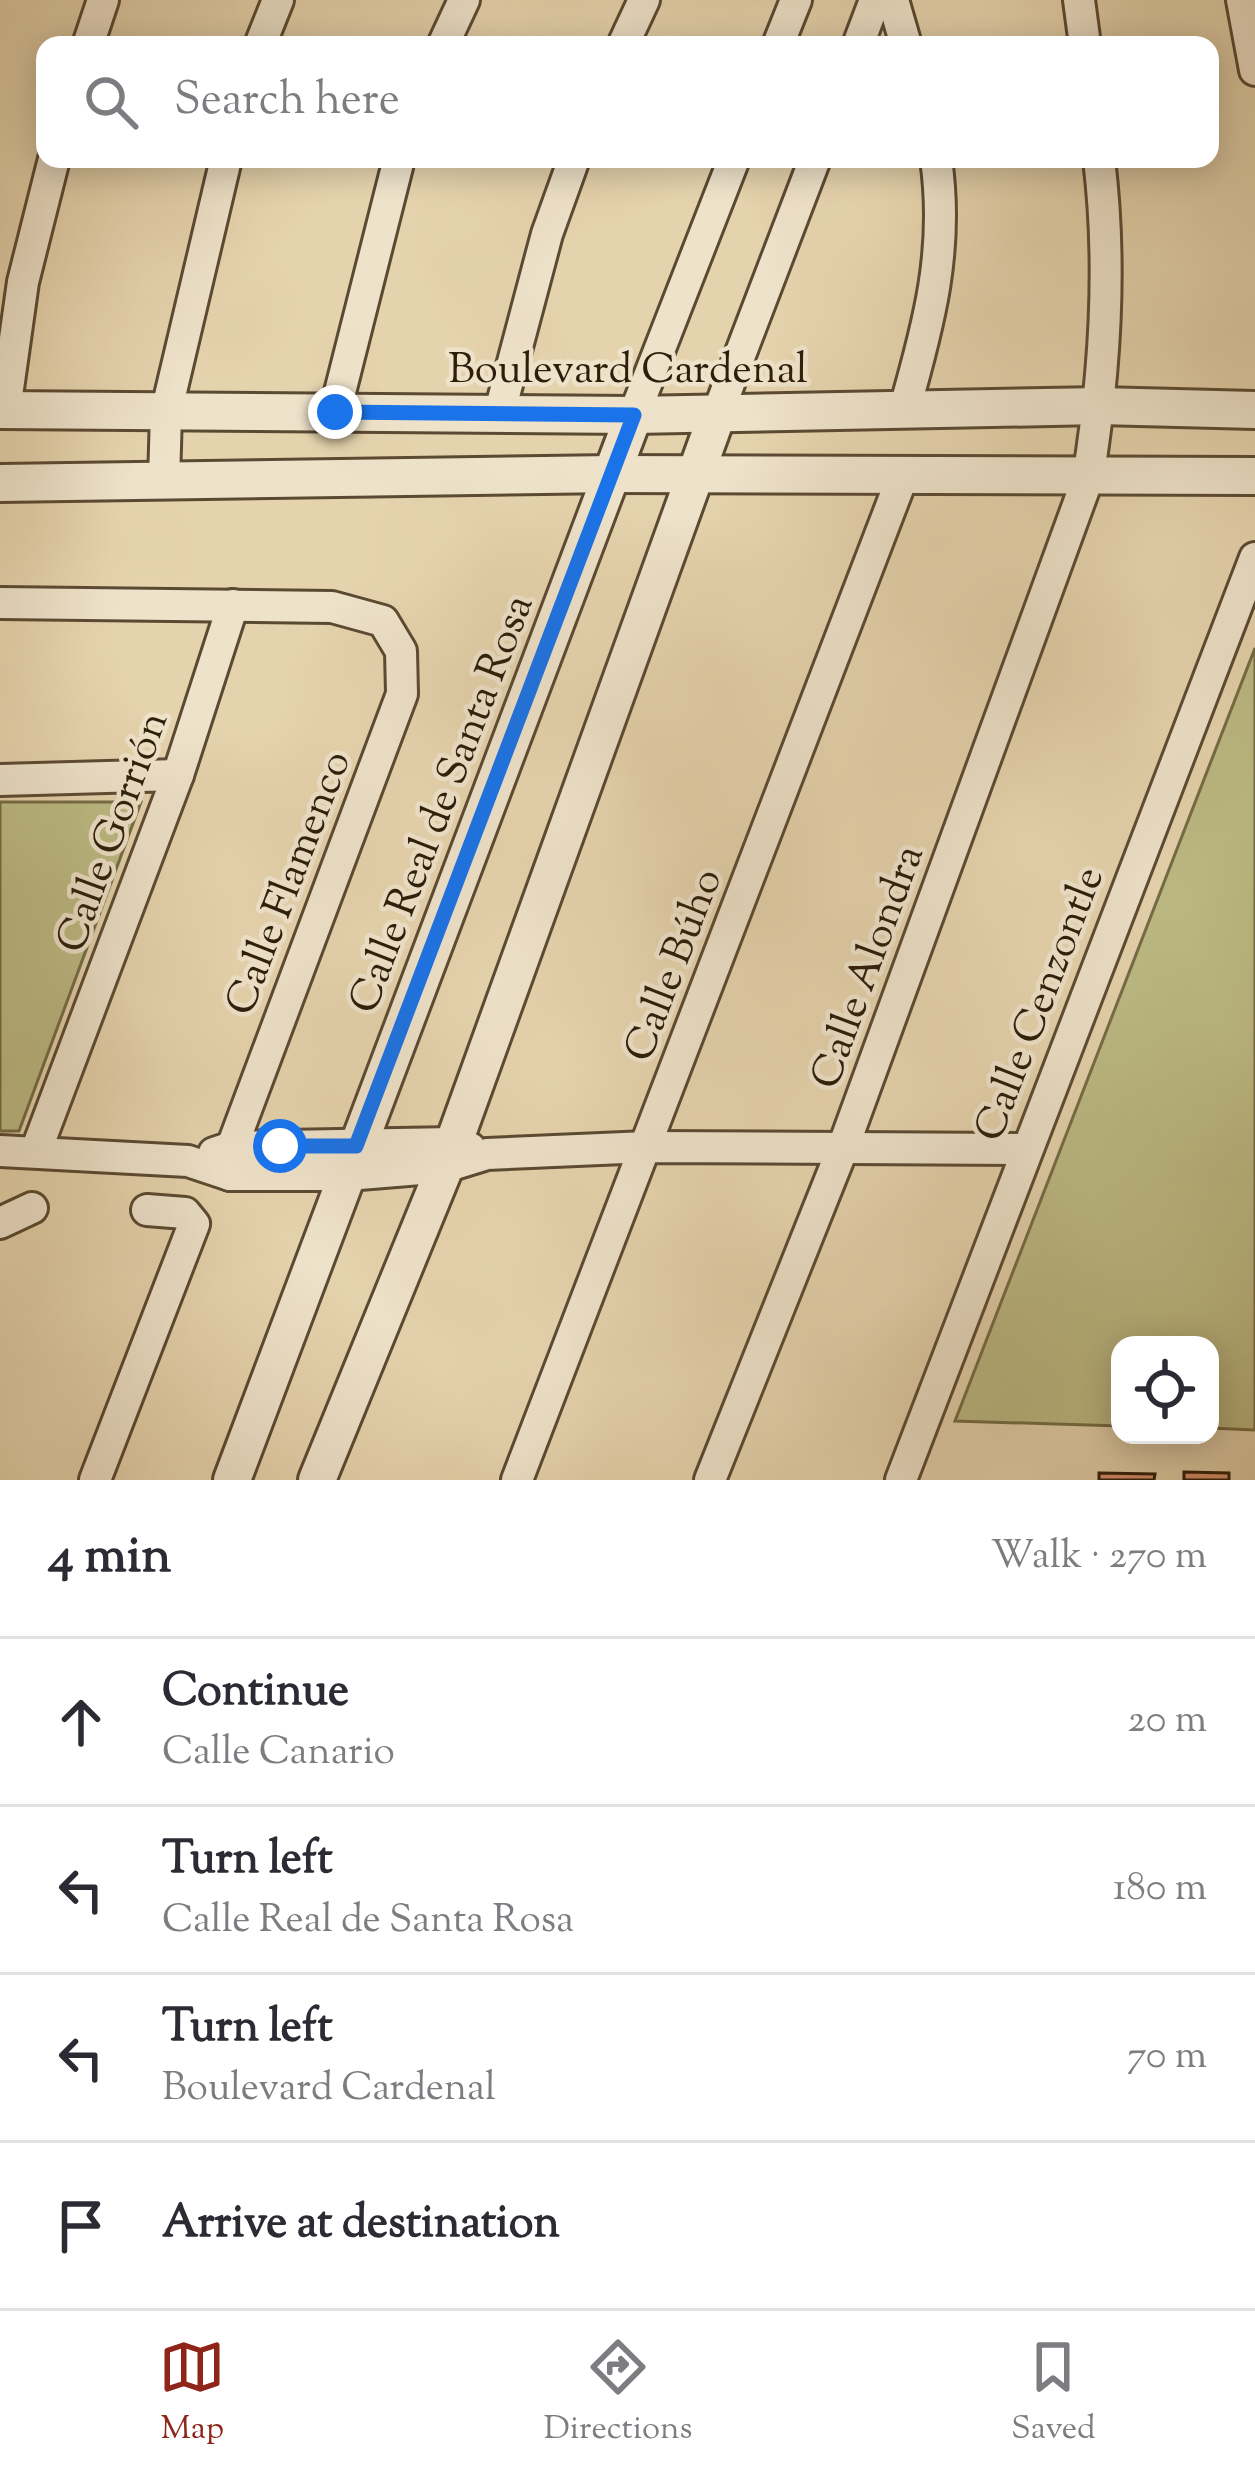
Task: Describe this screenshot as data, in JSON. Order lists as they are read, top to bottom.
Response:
{
  "streets": {
    "street": [
      "Boulevard Cardenal",
      "Calle Real de Santa Rosa",
      "Calle Gorrión",
      "Calle Flamenco",
      "Calle Búho",
      "Calle Alondra",
      "Calle Cenzontle"
    ]
  },
  "crossings": [
    ["Boulevard Cardenal", "Calle Real de Santa Rosa"],
    ["Boulevard Cardenal", "Calle Alondra"],
    ["Calle Gorrión", "Calle Flamenco"]
  ],
  "page": {
    "search": "Search here",
    "heading": ["4 min", "Walk · 270 m"],
    "list": [
      ["Continue", "Calle Canario", "20 m"],
      ["Turn left", "Calle Real de Santa Rosa", "180 m"],
      ["Turn left", "Boulevard Cardenal", "70 m"],
      "Arrive at destination"
    ],
    "nav": ["Map", "Directions", "Saved"]
  }
}
